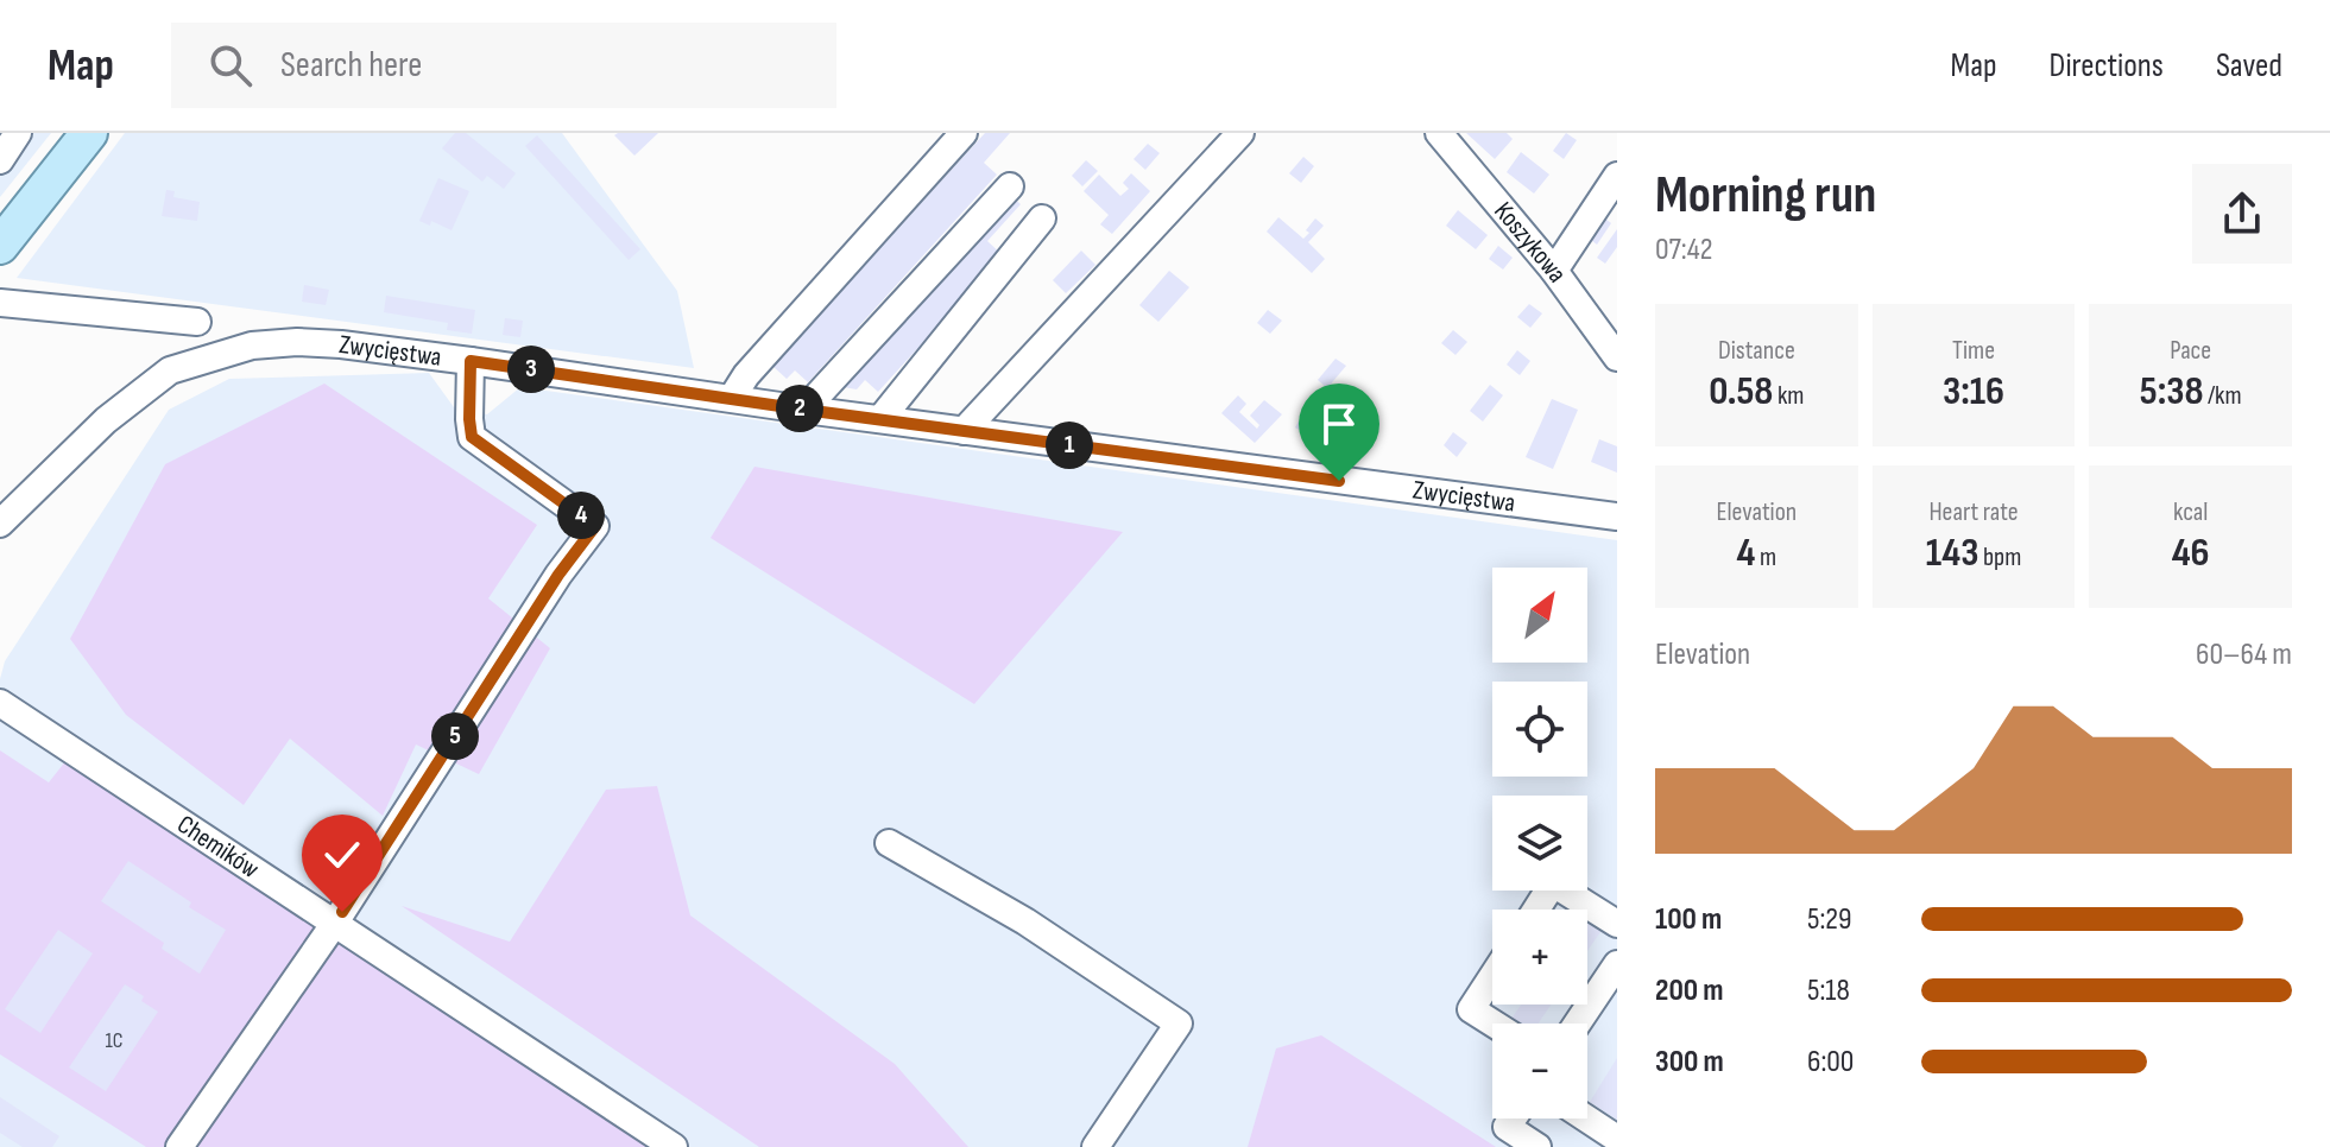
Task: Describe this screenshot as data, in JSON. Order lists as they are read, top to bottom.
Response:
{
  "streets": {
    "street": ["Koszykowa", "Zwycięstwa", "Chemików"]
  },
  "house_numbers": ["1C"],
  "north": "top right",
  "page": {
    "header": "Map",
    "search": "Search here",
    "nav": ["Map", "Directions", "Saved"],
    "heading": ["Morning run", "07:42"],
    "stats": [
      ["Distance", "0.58 km"],
      ["Time", "3:16"],
      ["Pace", "5:38 /km"],
      ["Elevation", "4 m"],
      ["Heart rate", "143 bpm"],
      ["kcal", "46"]
    ],
    "pins": [
      "3",
      "2",
      "1",
      "4",
      "5"
    ],
    "map_buttons": ["+", "−"],
    "chart": ["Elevation", "60–64 m"],
    "list": [
      {
        "name": "100 m",
        "note": "5:29"
      },
      {
        "name": "200 m",
        "note": "5:18"
      },
      {
        "name": "300 m",
        "note": "6:00"
      }
    ]
  }
}
